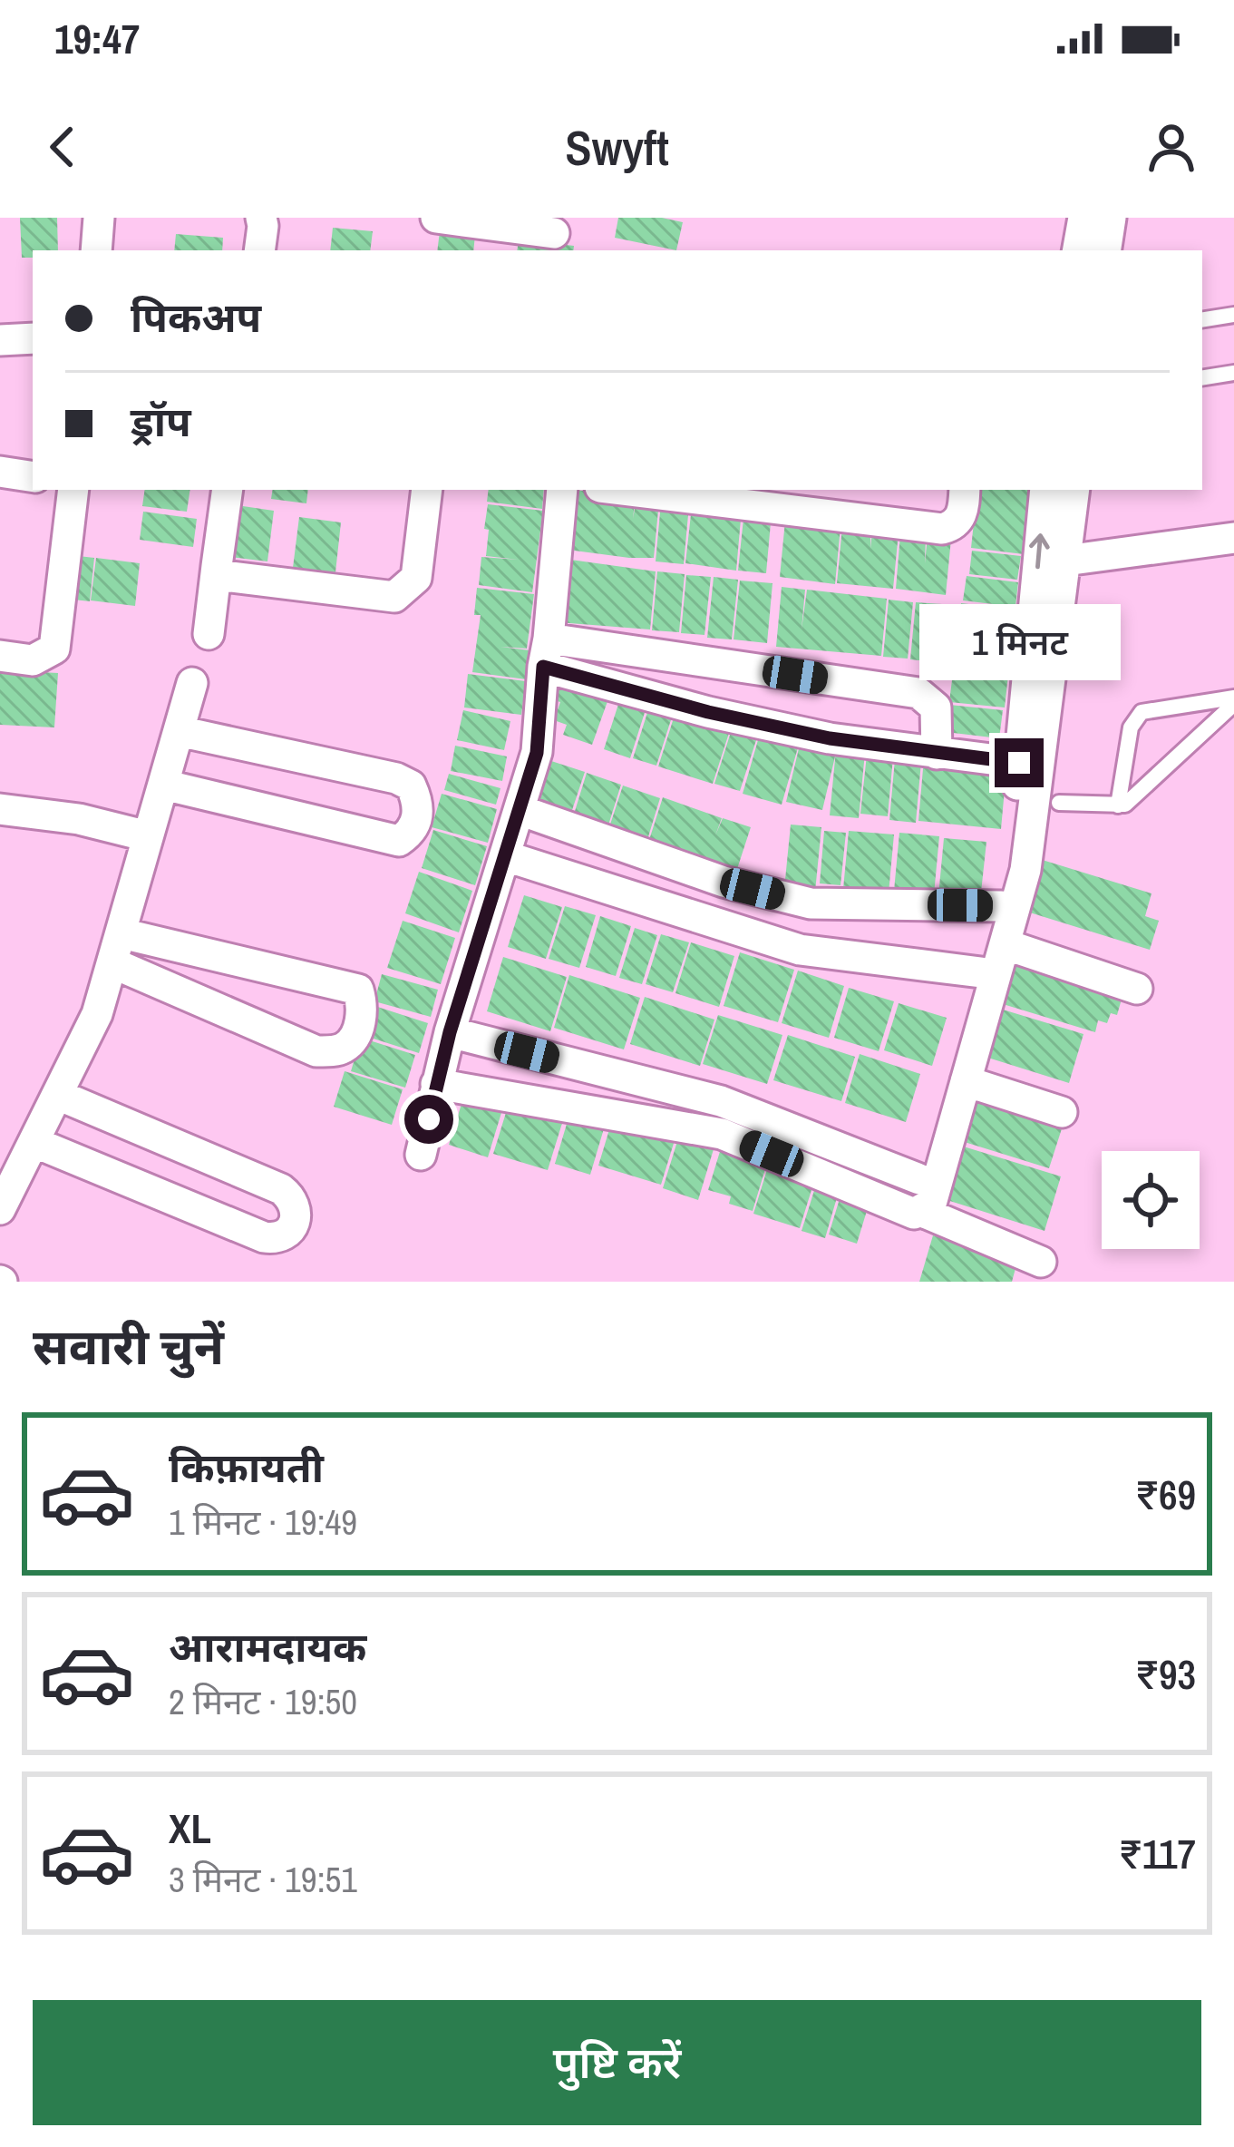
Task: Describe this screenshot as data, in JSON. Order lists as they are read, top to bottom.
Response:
{
  "page": {
    "status": "19:47",
    "header": "Swyft",
    "banner": ["पिकअप", "ड्रॉप"],
    "bubble": "1 मिनट",
    "heading": "सवारी चुनें",
    "list": [
      {
        "name": "किफ़ायती",
        "note": "1 मिनट · 19:49",
        "value": "₹69"
      },
      {
        "name": "आरामदायक",
        "note": "2 मिनट · 19:50",
        "value": "₹93"
      },
      {
        "name": "XL",
        "note": "3 मिनट · 19:51",
        "value": "₹117"
      }
    ],
    "buttons": "पुष्टि करें"
  }
}
